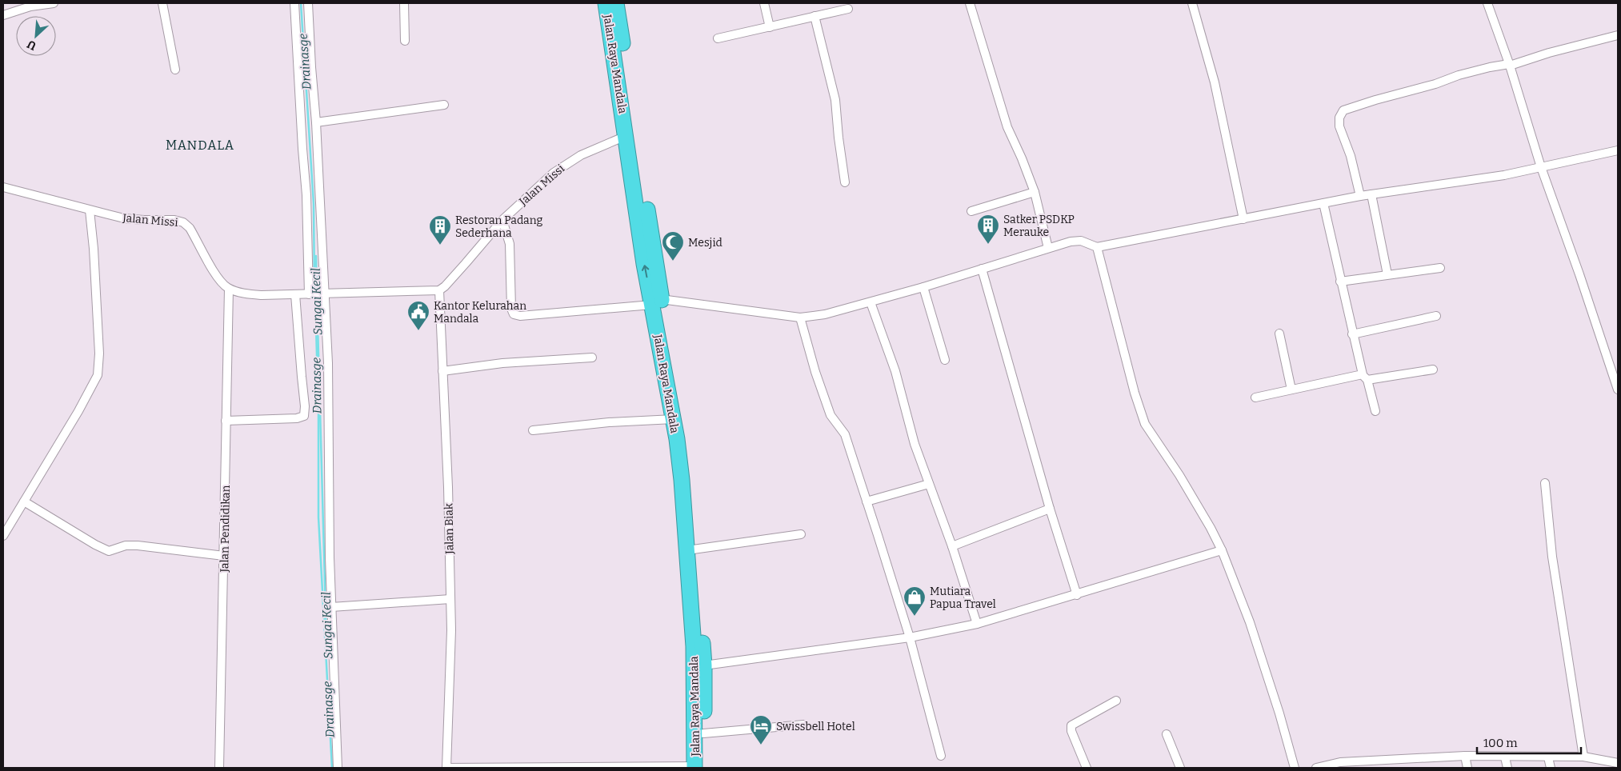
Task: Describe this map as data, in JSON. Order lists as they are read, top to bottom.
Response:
{
  "streets": {
    "highway": ["Jalan Raya Mandala"],
    "street": ["Jalan Missi", "Jalan Pendidikan", "Jalan Biak"]
  },
  "crossings": [
    ["Jalan Raya Mandala", "Jalan Missi"],
    ["Jalan Missi", "Jalan Pendidikan"],
    ["Jalan Missi", "Jalan Biak"]
  ],
  "districts": ["MANDALA"],
  "water": ["Drainasge", "Sungai Kecil"],
  "places": {
    "building": ["Satker PSDKP Merauke", "Restoran Padang Sederhana"],
    "mosque": ["Mesjid"],
    "public building": ["Kantor Kelurahan Mandala"],
    "shop": ["Mutiara Papua Travel"],
    "hotel": ["Swissbell Hotel"]
  },
  "scale_bar": "100 m",
  "north": "bottom left"
}
